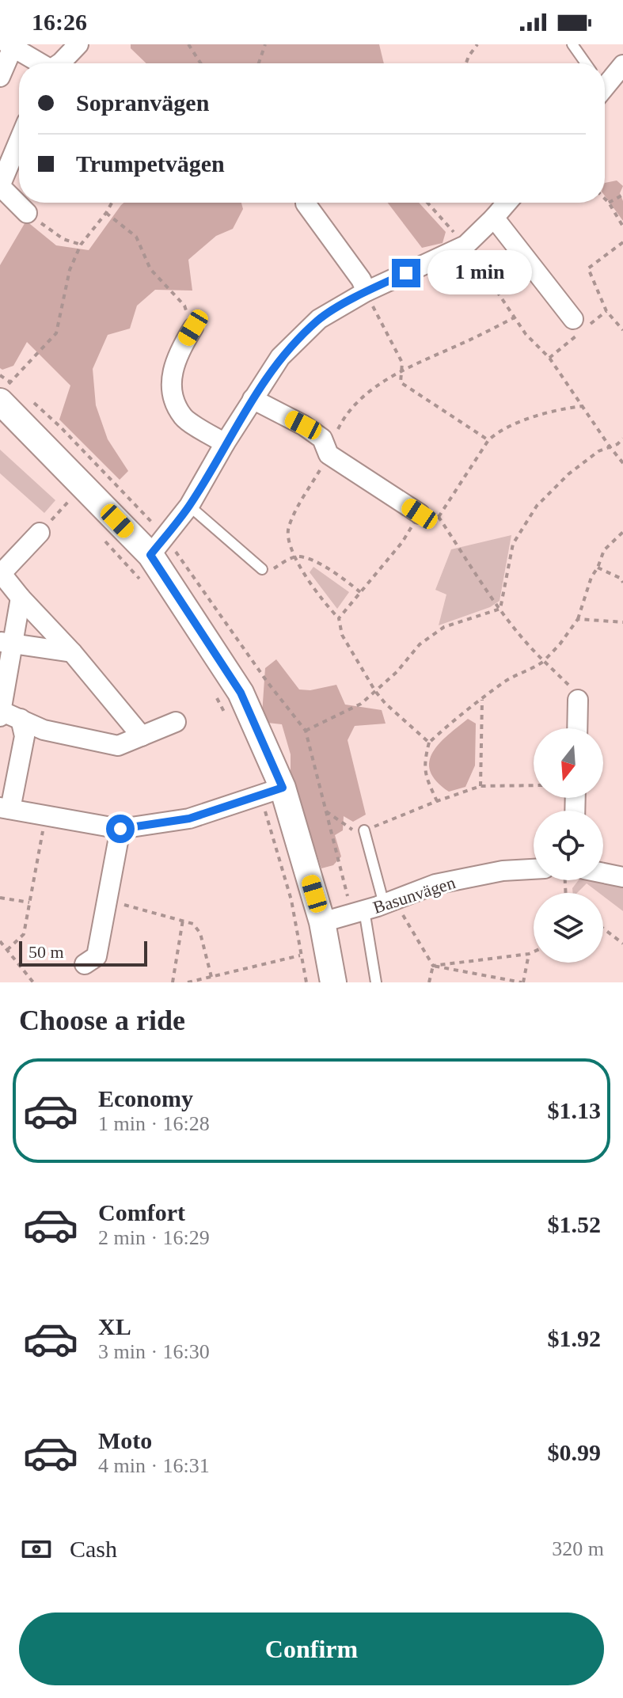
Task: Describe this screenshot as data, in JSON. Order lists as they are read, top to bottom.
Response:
{
  "streets": {
    "street": ["Basunvägen"]
  },
  "scale_bar": "50 m",
  "north": "bottom",
  "page": {
    "status": "16:26",
    "banner": ["Sopranvägen", "Trumpetvägen"],
    "bubble": "1 min",
    "scale": "50 m",
    "heading": "Choose a ride",
    "list": [
      {
        "name": "Economy",
        "note": "1 min · 16:28",
        "value": "$1.13"
      },
      {
        "name": "Comfort",
        "note": "2 min · 16:29",
        "value": "$1.52"
      },
      {
        "name": "XL",
        "note": "3 min · 16:30",
        "value": "$1.92"
      },
      {
        "name": "Moto",
        "note": "4 min · 16:31",
        "value": "$0.99"
      }
    ],
    "pay": ["Cash", "320 m"],
    "buttons": "Confirm"
  }
}
